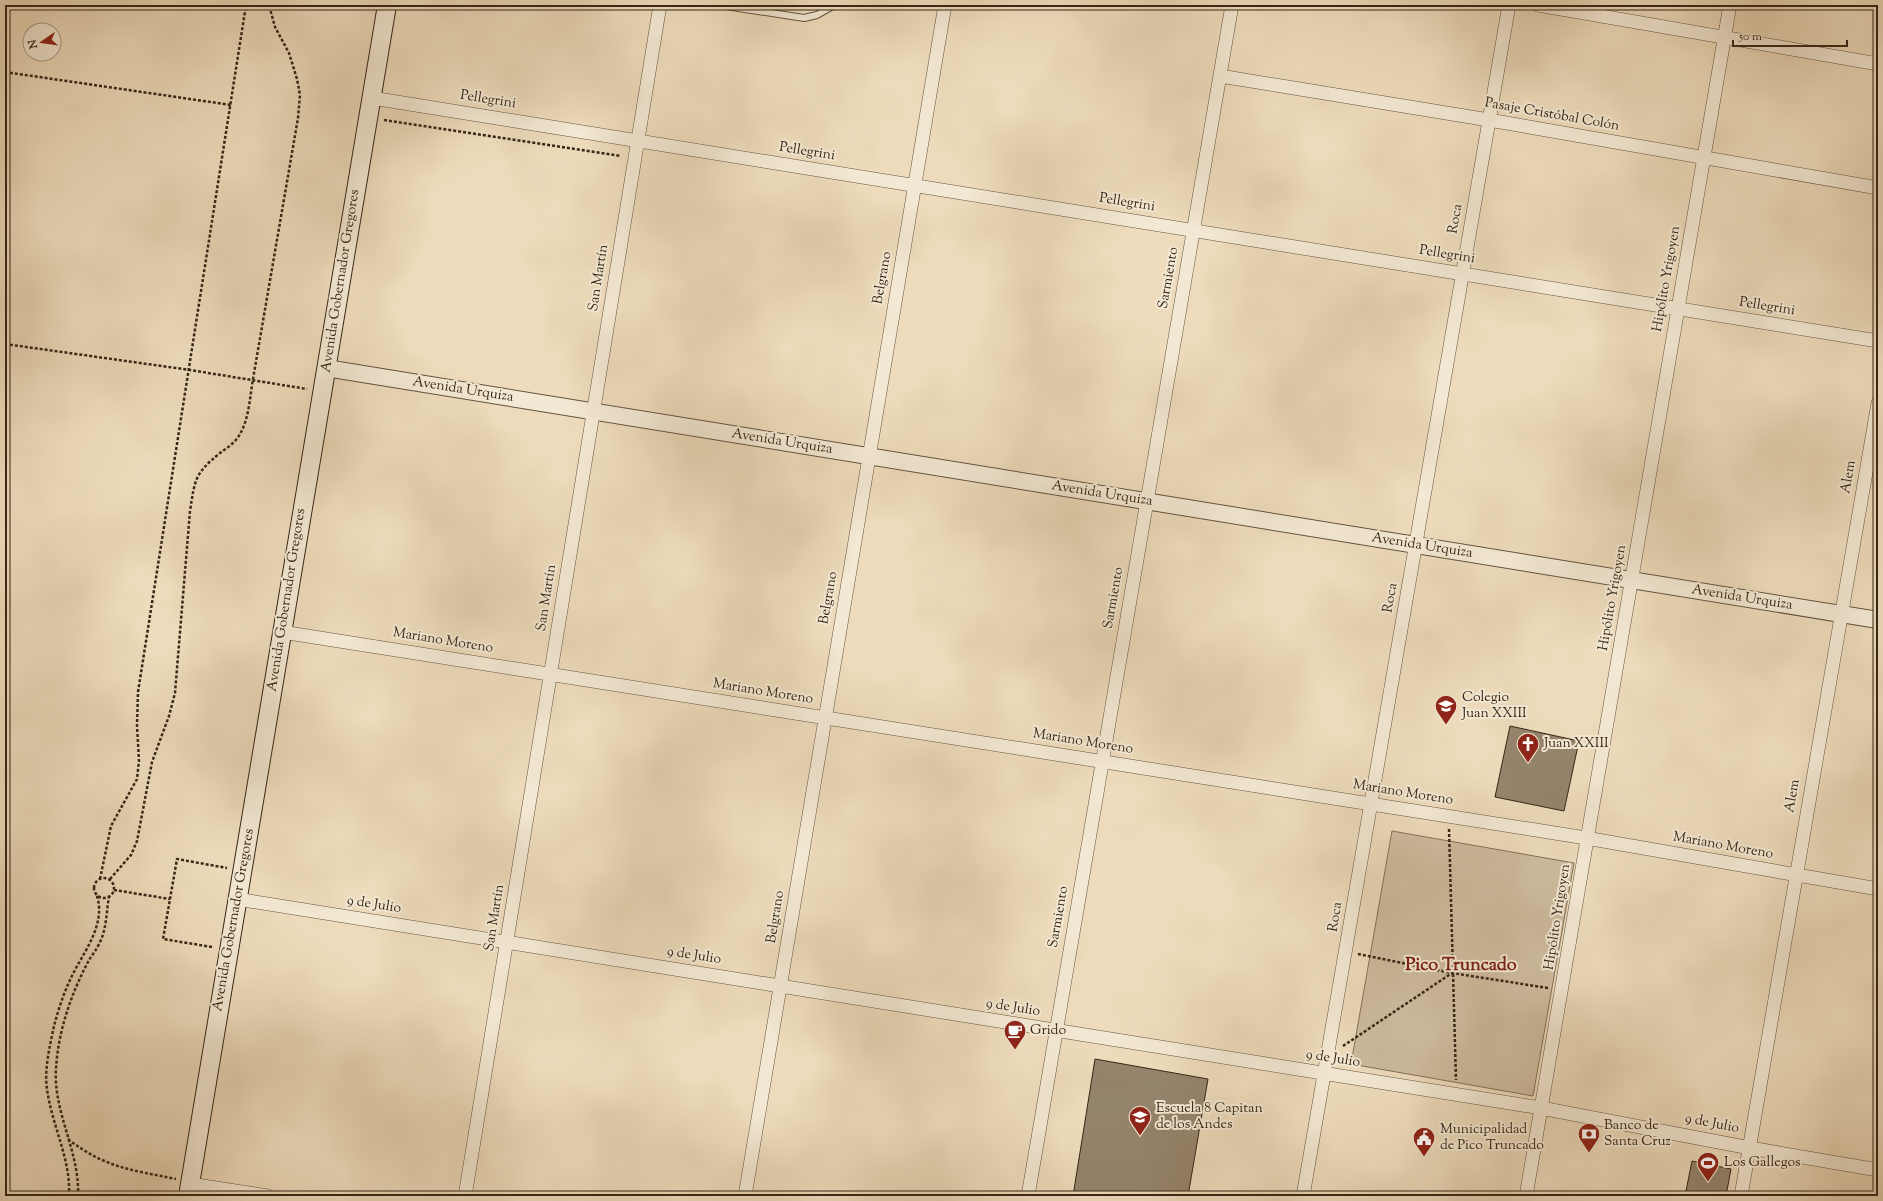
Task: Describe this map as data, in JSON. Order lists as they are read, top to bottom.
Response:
{
  "streets": {
    "main road": ["Avenida Gobernador Gregores"],
    "street": [
      "Pellegrini",
      "Pasaje Cristóbal Colón",
      "Roca",
      "San Martín",
      "Belgrano",
      "Sarmiento",
      "Hipólito Yrigoyen",
      "Avenida Urquiza",
      "Alem",
      "Mariano Moreno",
      "9 de Julio"
    ]
  },
  "crossings": [
    ["Pellegrini", "Roca"],
    ["Pellegrini", "San Martín"],
    ["Pellegrini", "Belgrano"],
    ["Pellegrini", "Sarmiento"],
    ["Pellegrini", "Hipólito Yrigoyen"],
    ["Pellegrini", "Avenida Gobernador Gregores"],
    ["Pasaje Cristóbal Colón", "Roca"],
    ["Pasaje Cristóbal Colón", "Sarmiento"],
    ["Pasaje Cristóbal Colón", "Hipólito Yrigoyen"],
    ["Roca", "Avenida Urquiza"],
    ["Roca", "Mariano Moreno"],
    ["Roca", "9 de Julio"],
    ["San Martín", "Avenida Urquiza"],
    ["San Martín", "Mariano Moreno"],
    ["San Martín", "9 de Julio"],
    ["Belgrano", "Avenida Urquiza"],
    ["Belgrano", "Mariano Moreno"],
    ["Belgrano", "9 de Julio"],
    ["Sarmiento", "Avenida Urquiza"],
    ["Sarmiento", "Mariano Moreno"],
    ["Sarmiento", "9 de Julio"],
    ["Hipólito Yrigoyen", "Avenida Urquiza"],
    ["Hipólito Yrigoyen", "Mariano Moreno"],
    ["Hipólito Yrigoyen", "9 de Julio"],
    ["Avenida Gobernador Gregores", "Avenida Urquiza"],
    ["Avenida Gobernador Gregores", "Mariano Moreno"],
    ["Avenida Gobernador Gregores", "9 de Julio"],
    ["Avenida Urquiza", "Alem"],
    ["Alem", "Mariano Moreno"],
    ["Alem", "9 de Julio"]
  ],
  "districts": ["Pico Truncado"],
  "places": {
    "school or university": ["Colegio Juan XXIII", "Escuela 8 Capitan de los Andes"],
    "church": ["Juan XXIII"],
    "cafe": ["Grido"],
    "bank": ["Banco de Santa Cruz"],
    "public building": ["Municipalidad de Pico Truncado"],
    "sports": ["Los Gallegos"]
  },
  "scale_bar": "50 m",
  "north": "left"
}
